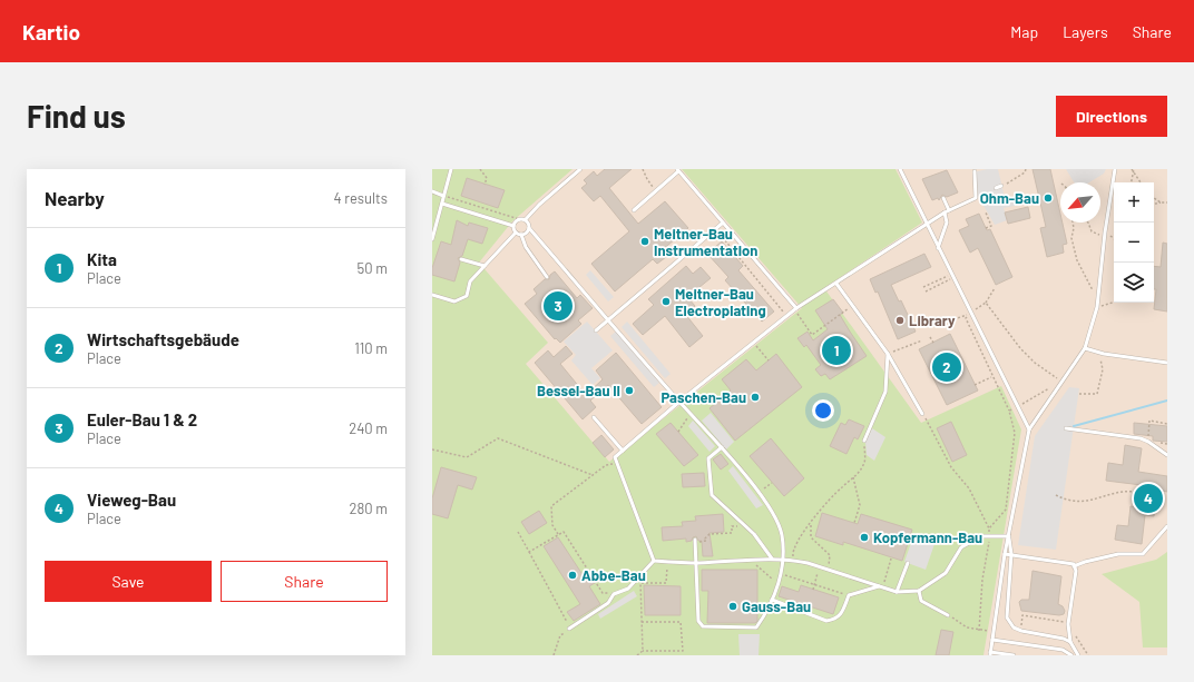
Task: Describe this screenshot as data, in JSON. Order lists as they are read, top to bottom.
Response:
{
  "places": [
    "Ohm-Bau",
    "Meitner-Bau Instrumentation",
    "Meitner-Bau Electroplating",
    "Library",
    "Bessel-Bau II",
    "Paschen-Bau",
    "Kopfermann-Bau",
    "Abbe-Bau",
    "Gauss-Bau"
  ],
  "north": "bottom left",
  "page": {
    "header": "Kartio",
    "nav": ["Map", "Layers", "Share"],
    "buttons": [
      "Directions",
      ["Save", "Share"]
    ],
    "title": "Find us",
    "heading": ["Nearby", "4 results"],
    "map_buttons": ["+", "−"],
    "list": [
      {
        "mark": "1",
        "name": "Kita",
        "note": "Place",
        "value": "50 m"
      },
      {
        "mark": "2",
        "name": "Wirtschaftsgebäude",
        "note": "Place",
        "value": "110 m"
      },
      {
        "mark": "3",
        "name": "Euler-Bau 1 & 2",
        "note": "Place",
        "value": "240 m"
      },
      {
        "mark": "4",
        "name": "Vieweg-Bau",
        "note": "Place",
        "value": "280 m"
      }
    ],
    "pins": [
      "3",
      "1",
      "2",
      "4"
    ]
  }
}
